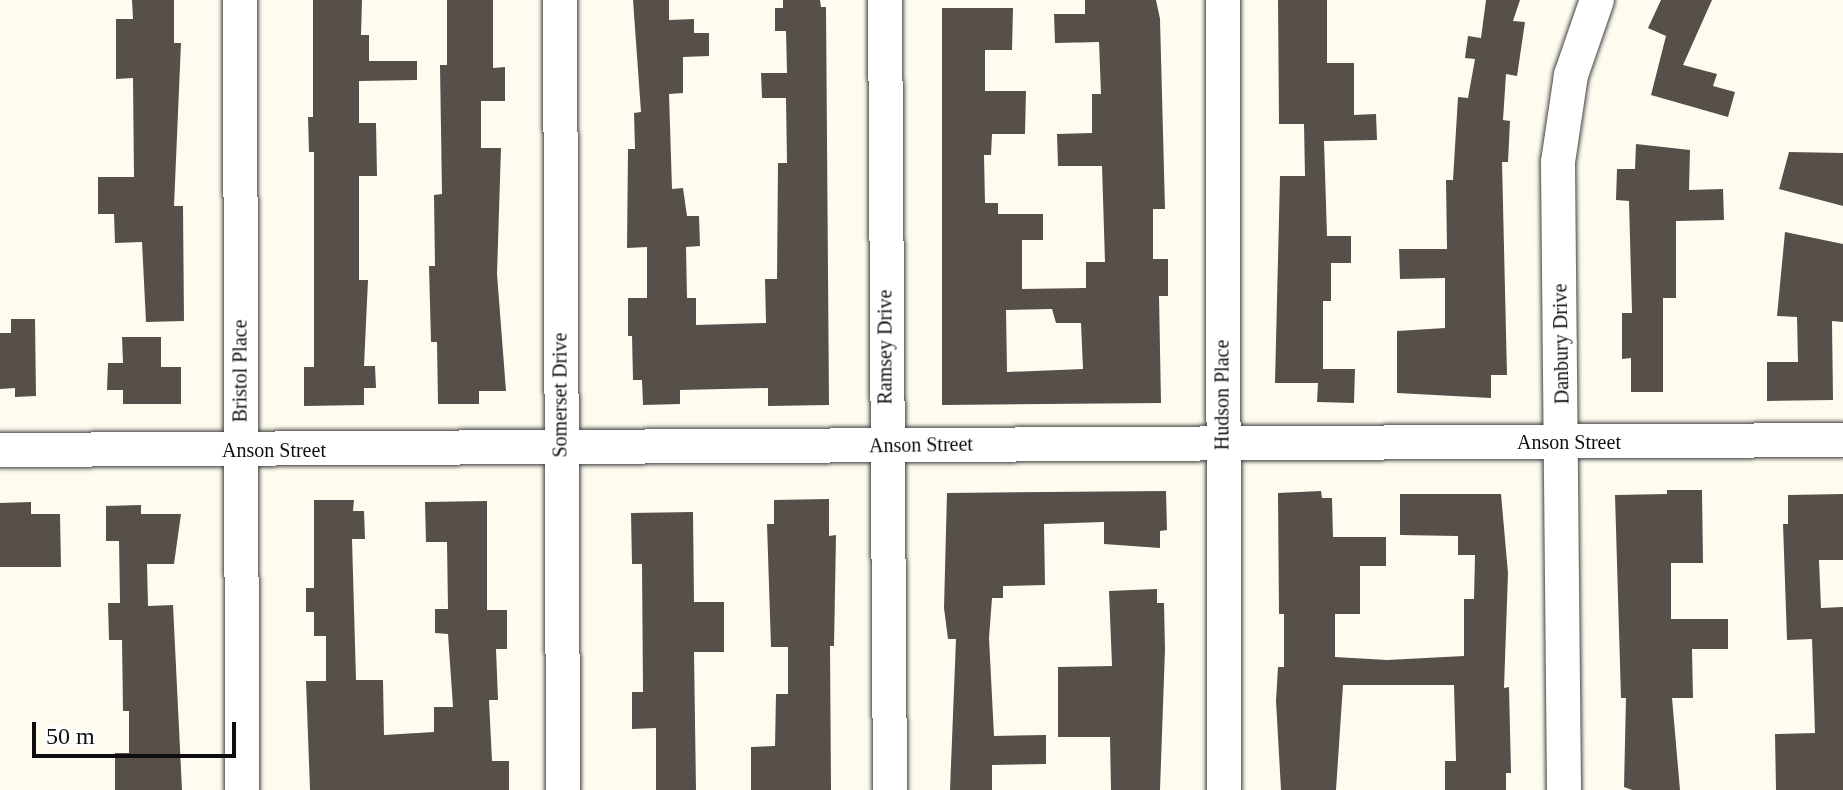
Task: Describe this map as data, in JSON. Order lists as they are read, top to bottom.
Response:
{
  "streets": {
    "street": [
      "Danbury Drive",
      "Ramsey Drive",
      "Bristol Place",
      "Somerset Drive",
      "Hudson Place",
      "Anson Street"
    ]
  },
  "crossings": [
    ["Danbury Drive", "Anson Street"],
    ["Ramsey Drive", "Anson Street"],
    ["Bristol Place", "Anson Street"],
    ["Somerset Drive", "Anson Street"],
    ["Hudson Place", "Anson Street"]
  ],
  "scale_bar": "50 m"
}
